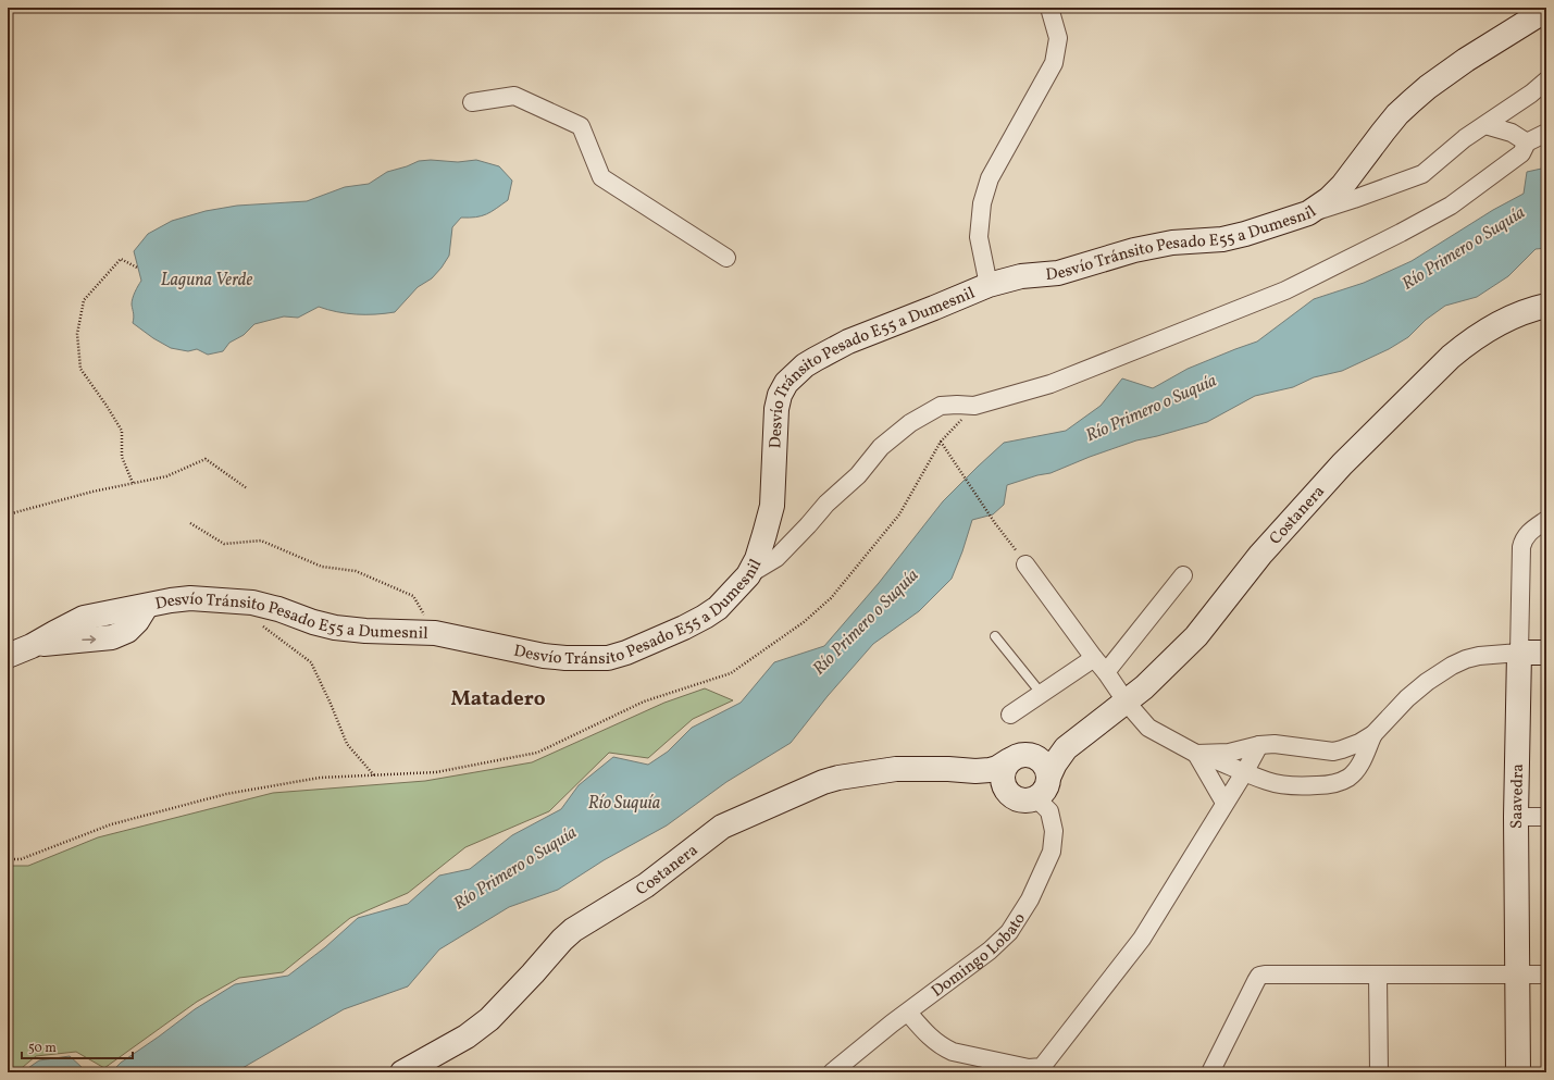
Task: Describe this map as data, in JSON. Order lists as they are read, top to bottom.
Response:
{
  "streets": {
    "street": [
      "Desvío Tránsito Pesado E55 a Dumesnil",
      "Costanera",
      "Saavedra",
      "Domingo Lobato"
    ]
  },
  "crossings": [
    ["Costanera", "Domingo Lobato"]
  ],
  "districts": ["Matadero"],
  "water": ["Río Primero o Suquía", "Laguna Verde", "Río Suquía"],
  "scale_bar": "50 m"
}
